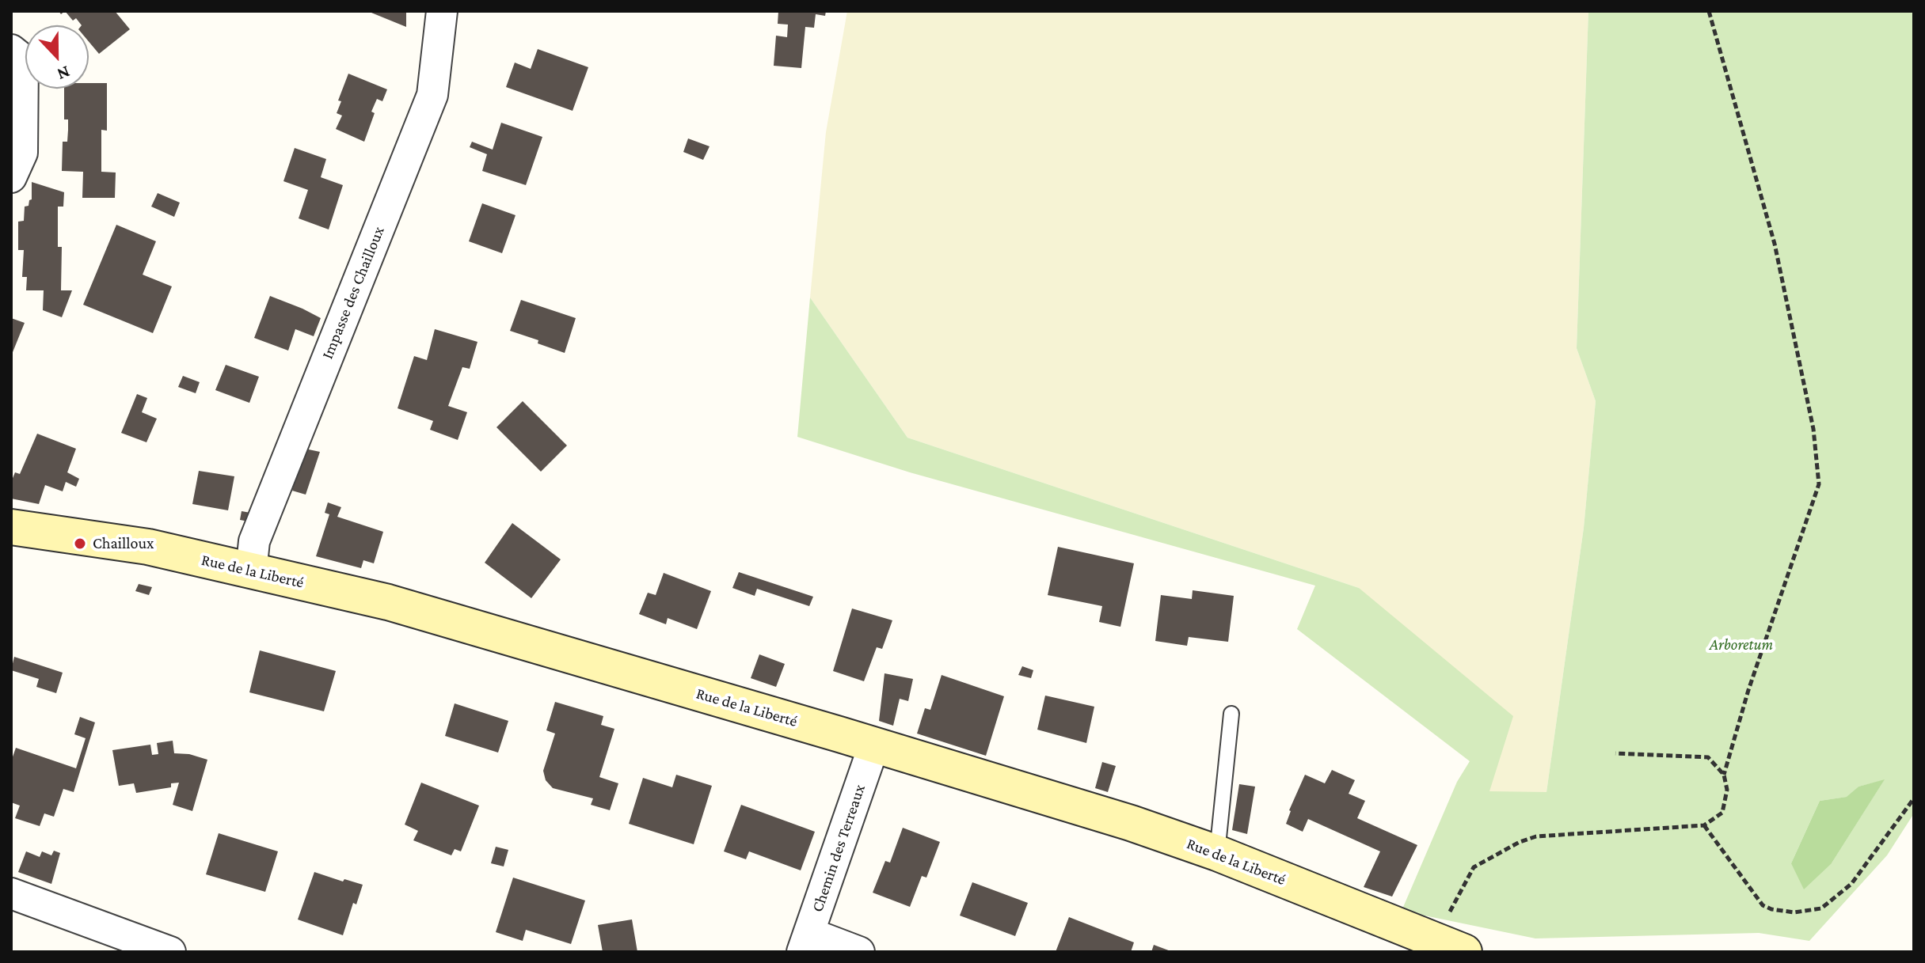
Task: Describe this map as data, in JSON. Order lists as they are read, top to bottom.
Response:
{
  "streets": {
    "street": ["Impasse des Chailloux", "Rue de la Liberté", "Chemin des Terreaux"]
  },
  "crossings": [
    ["Impasse des Chailloux", "Rue de la Liberté"],
    ["Rue de la Liberté", "Chemin des Terreaux"]
  ],
  "parks": ["Arboretum"],
  "places": ["Chailloux"],
  "north": "bottom"
}
